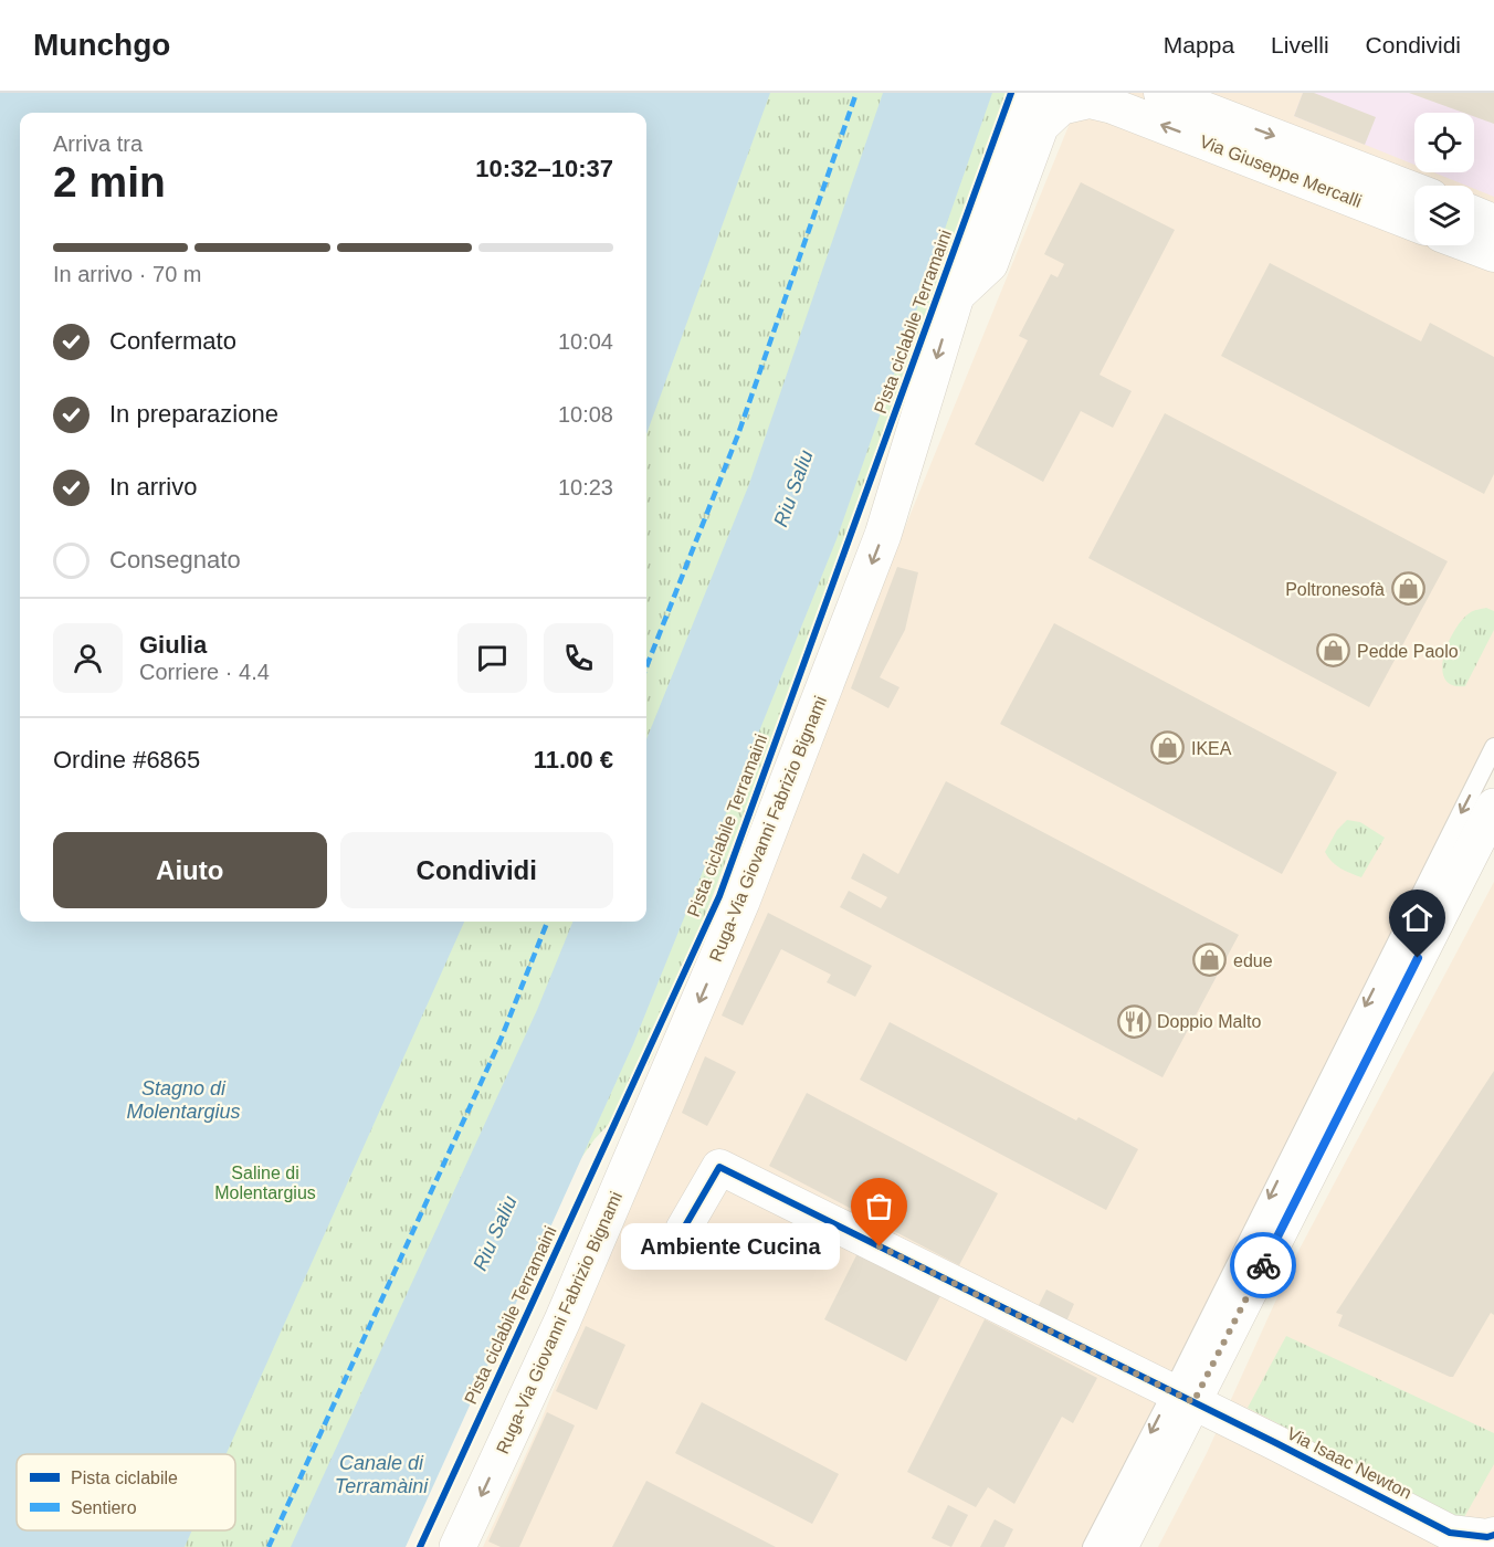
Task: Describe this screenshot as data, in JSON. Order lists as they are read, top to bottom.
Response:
{
  "streets": {
    "main road": ["Ruga-Via Giovanni Fabrizio Bignami"],
    "street": ["Via Giuseppe Mercalli", "Via Isaac Newton"],
    "cycle path": ["Pista ciclabile Terramaini"]
  },
  "crossings": [
    ["Via Giuseppe Mercalli", "Ruga-Via Giovanni Fabrizio Bignami"]
  ],
  "one_way": ["Ruga-Via Giovanni Fabrizio Bignami"],
  "water": ["Riu Saliu", "Stagno di Molentargius", "Canale di Terramàini"],
  "parks": ["Saline di Molentargius"],
  "places": {
    "shop": [
      "Poltronesofà",
      "Pedde Paolo",
      "IKEA",
      "edue"
    ],
    "restaurant": ["Doppio Malto"],
    "other": ["Ambiente Cucina"]
  },
  "legend": ["Pista ciclabile", "Sentiero"],
  "page": {
    "header": "Munchgo",
    "nav": ["Mappa", "Livelli", "Condividi"],
    "heading": ["2 min", "Arriva tra", "10:32–10:37"],
    "panel": [
      "Giulia",
      "Corriere · 4.4",
      "Ordine #6865",
      "11.00 €"
    ],
    "bar": "In arrivo · 70 m",
    "list": [
      ["Confermato", "10:04"],
      ["In preparazione", "10:08"],
      ["In arrivo", "10:23"],
      "Consegnato"
    ],
    "buttons": ["Aiuto", "Condividi"],
    "bubble": "Ambiente Cucina"
  }
}
